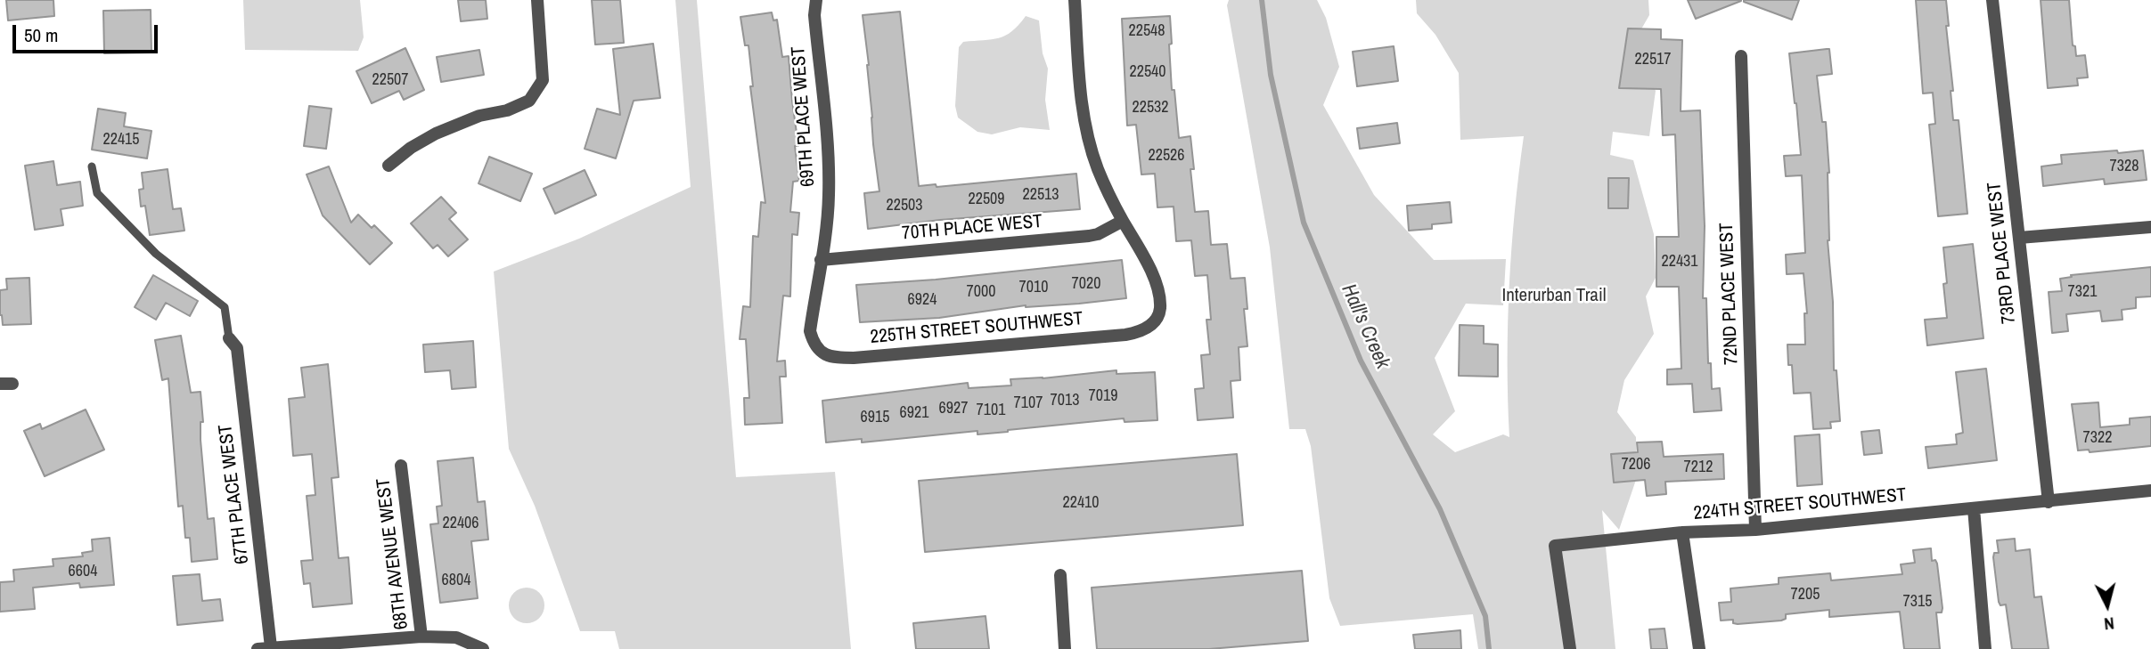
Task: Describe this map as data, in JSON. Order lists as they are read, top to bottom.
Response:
{
  "streets": {
    "street": [
      "69TH PLACE WEST",
      "70TH PLACE WEST",
      "73RD PLACE WEST",
      "72ND PLACE WEST",
      "225TH STREET SOUTHWEST",
      "67TH PLACE WEST",
      "224TH STREET SOUTHWEST",
      "68TH AVENUE WEST"
    ]
  },
  "crossings": [
    ["69TH PLACE WEST", "70TH PLACE WEST"],
    ["69TH PLACE WEST", "225TH STREET SOUTHWEST"],
    ["70TH PLACE WEST", "225TH STREET SOUTHWEST"],
    ["73RD PLACE WEST", "224TH STREET SOUTHWEST"],
    ["72ND PLACE WEST", "224TH STREET SOUTHWEST"]
  ],
  "water": ["Hall's Creek"],
  "parks": ["Interurban Trail"],
  "house_numbers": [
    "22548",
    "22517",
    "22540",
    "22507",
    "22532",
    "22415",
    "22526",
    "7328",
    "22513",
    "22509",
    "22503",
    "22431",
    "7020",
    "7010",
    "7000",
    "7321",
    "6924",
    "7019",
    "7013",
    "7107",
    "6927",
    "7101",
    "6921",
    "6915",
    "7322",
    "7206",
    "7212",
    "22410",
    "22406",
    "6604",
    "6804",
    "7205",
    "7315"
  ],
  "scale_bar": "50 m",
  "north": "bottom"
}
